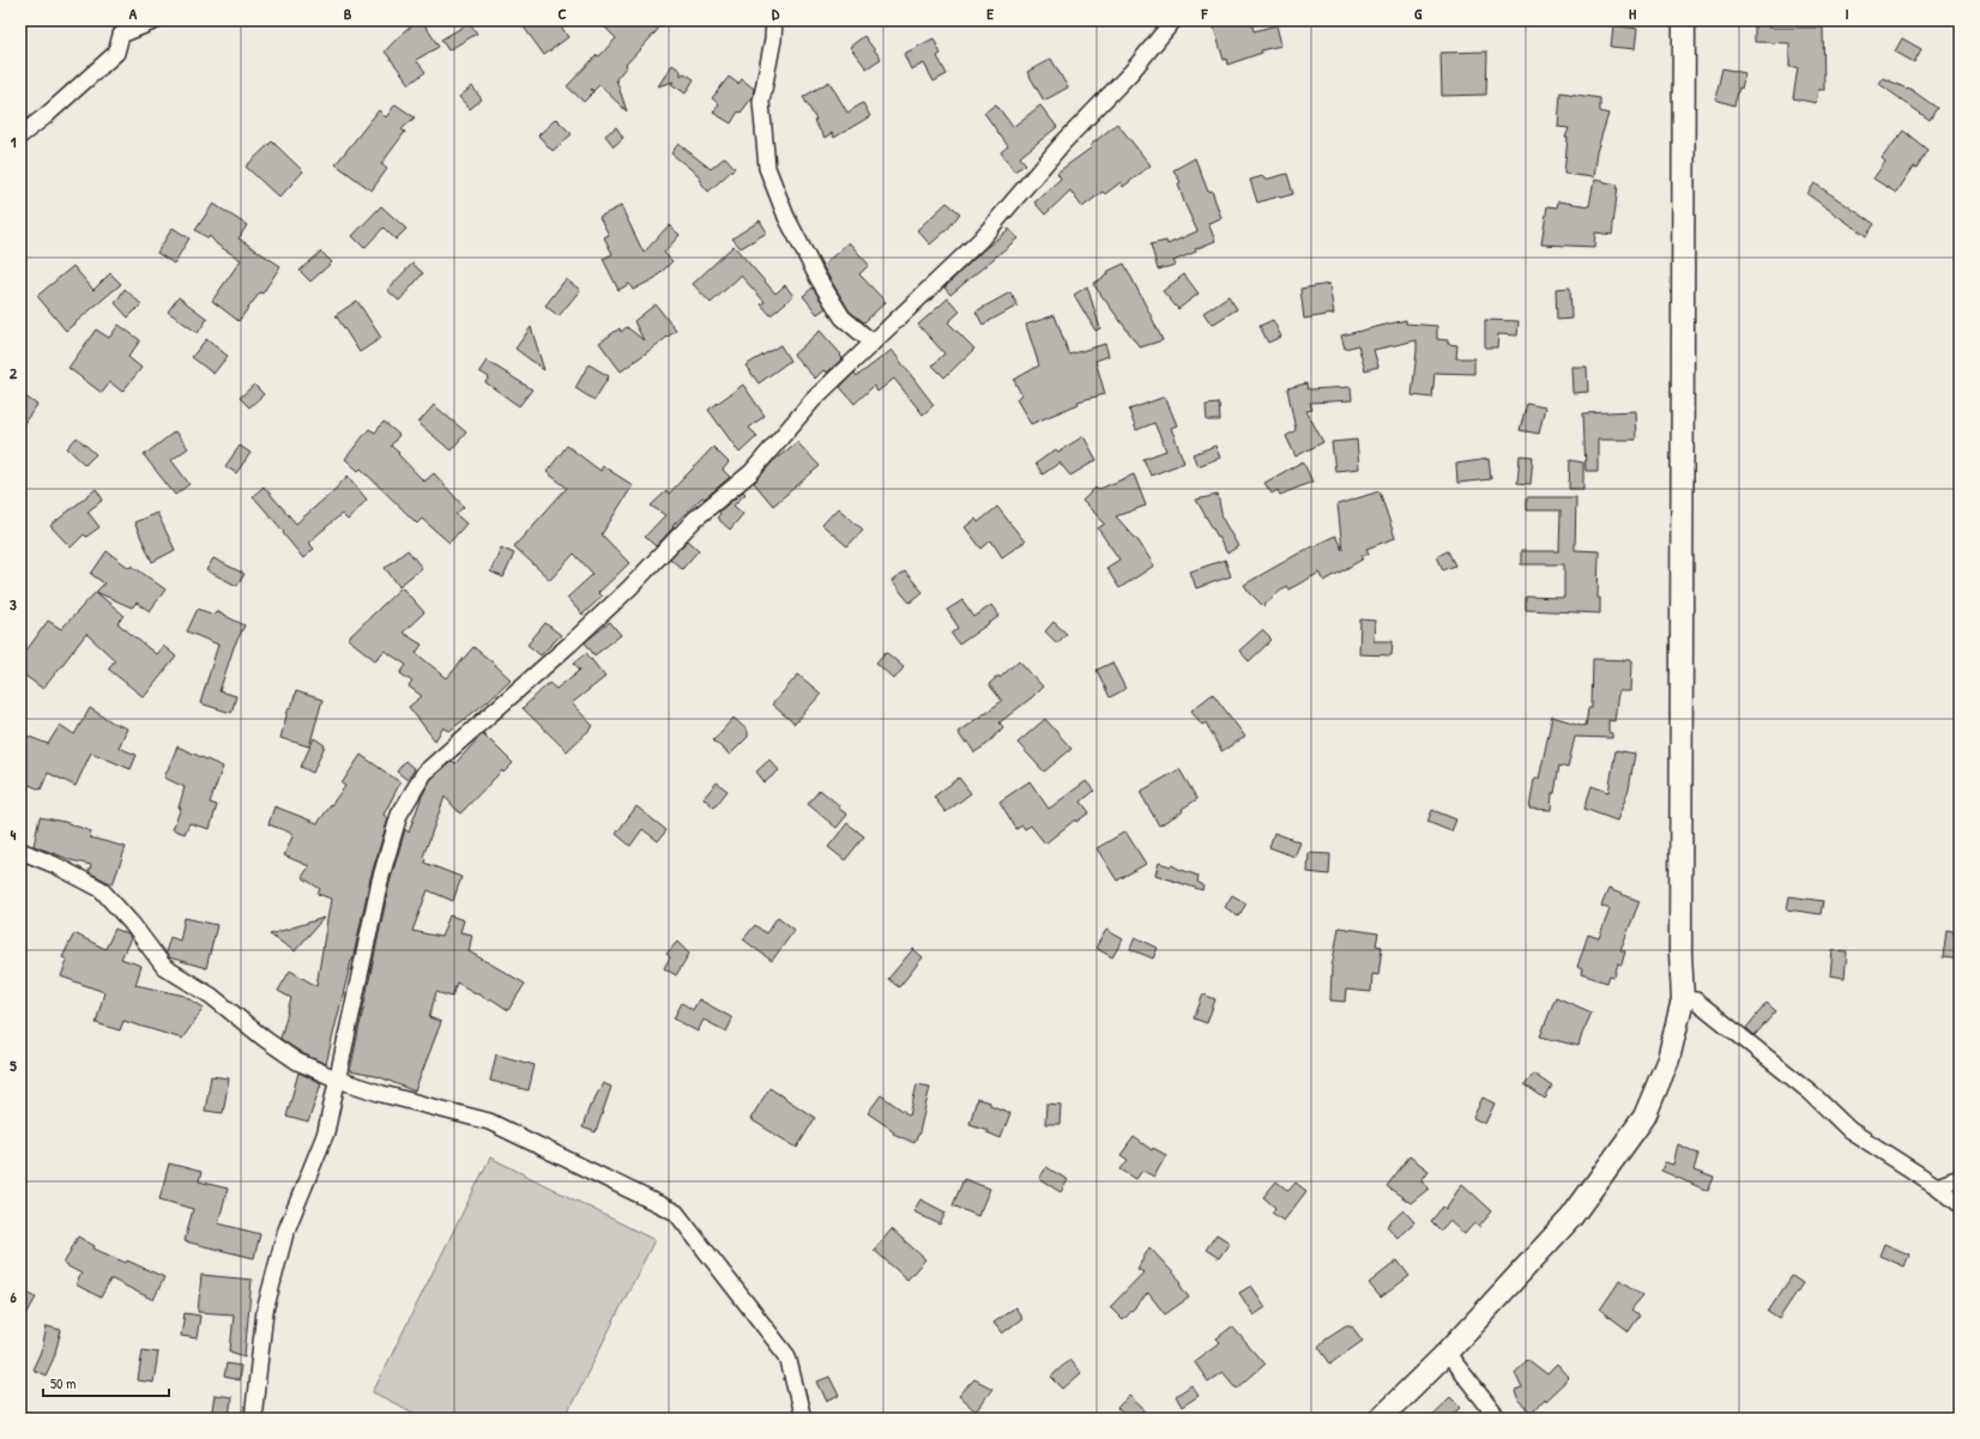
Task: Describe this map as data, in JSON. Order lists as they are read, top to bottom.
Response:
{
  "scale_bar": "50 m",
  "grid": {
    "columns": [
      "A",
      "B",
      "C",
      "D",
      "E",
      "F",
      "G",
      "H",
      "I"
    ],
    "rows": [
      "1",
      "2",
      "3",
      "4",
      "5",
      "6"
    ]
  }
}
